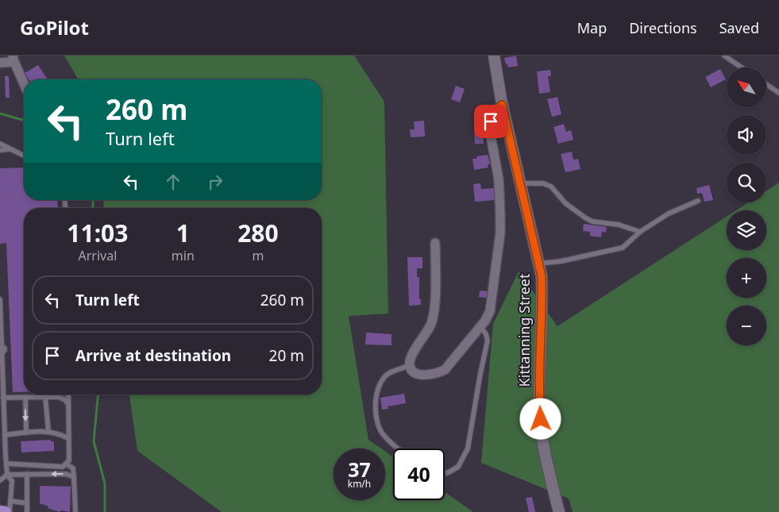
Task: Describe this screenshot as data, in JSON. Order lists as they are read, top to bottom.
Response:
{
  "streets": {
    "street": ["Kittanning Street"]
  },
  "north": "top left",
  "page": {
    "header": "GoPilot",
    "nav": ["Map", "Directions", "Saved"],
    "map_buttons": ["+", "−"],
    "turn": ["260 m", "Turn left"],
    "eta": [
      "11:03",
      "Arrival",
      "1",
      "min",
      "280",
      "m"
    ],
    "list": [
      {
        "name": "Turn left",
        "value": "260 m"
      },
      {
        "name": "Arrive at destination",
        "value": "20 m"
      }
    ],
    "speed": "37 km/h",
    "limit": "40"
  }
}
